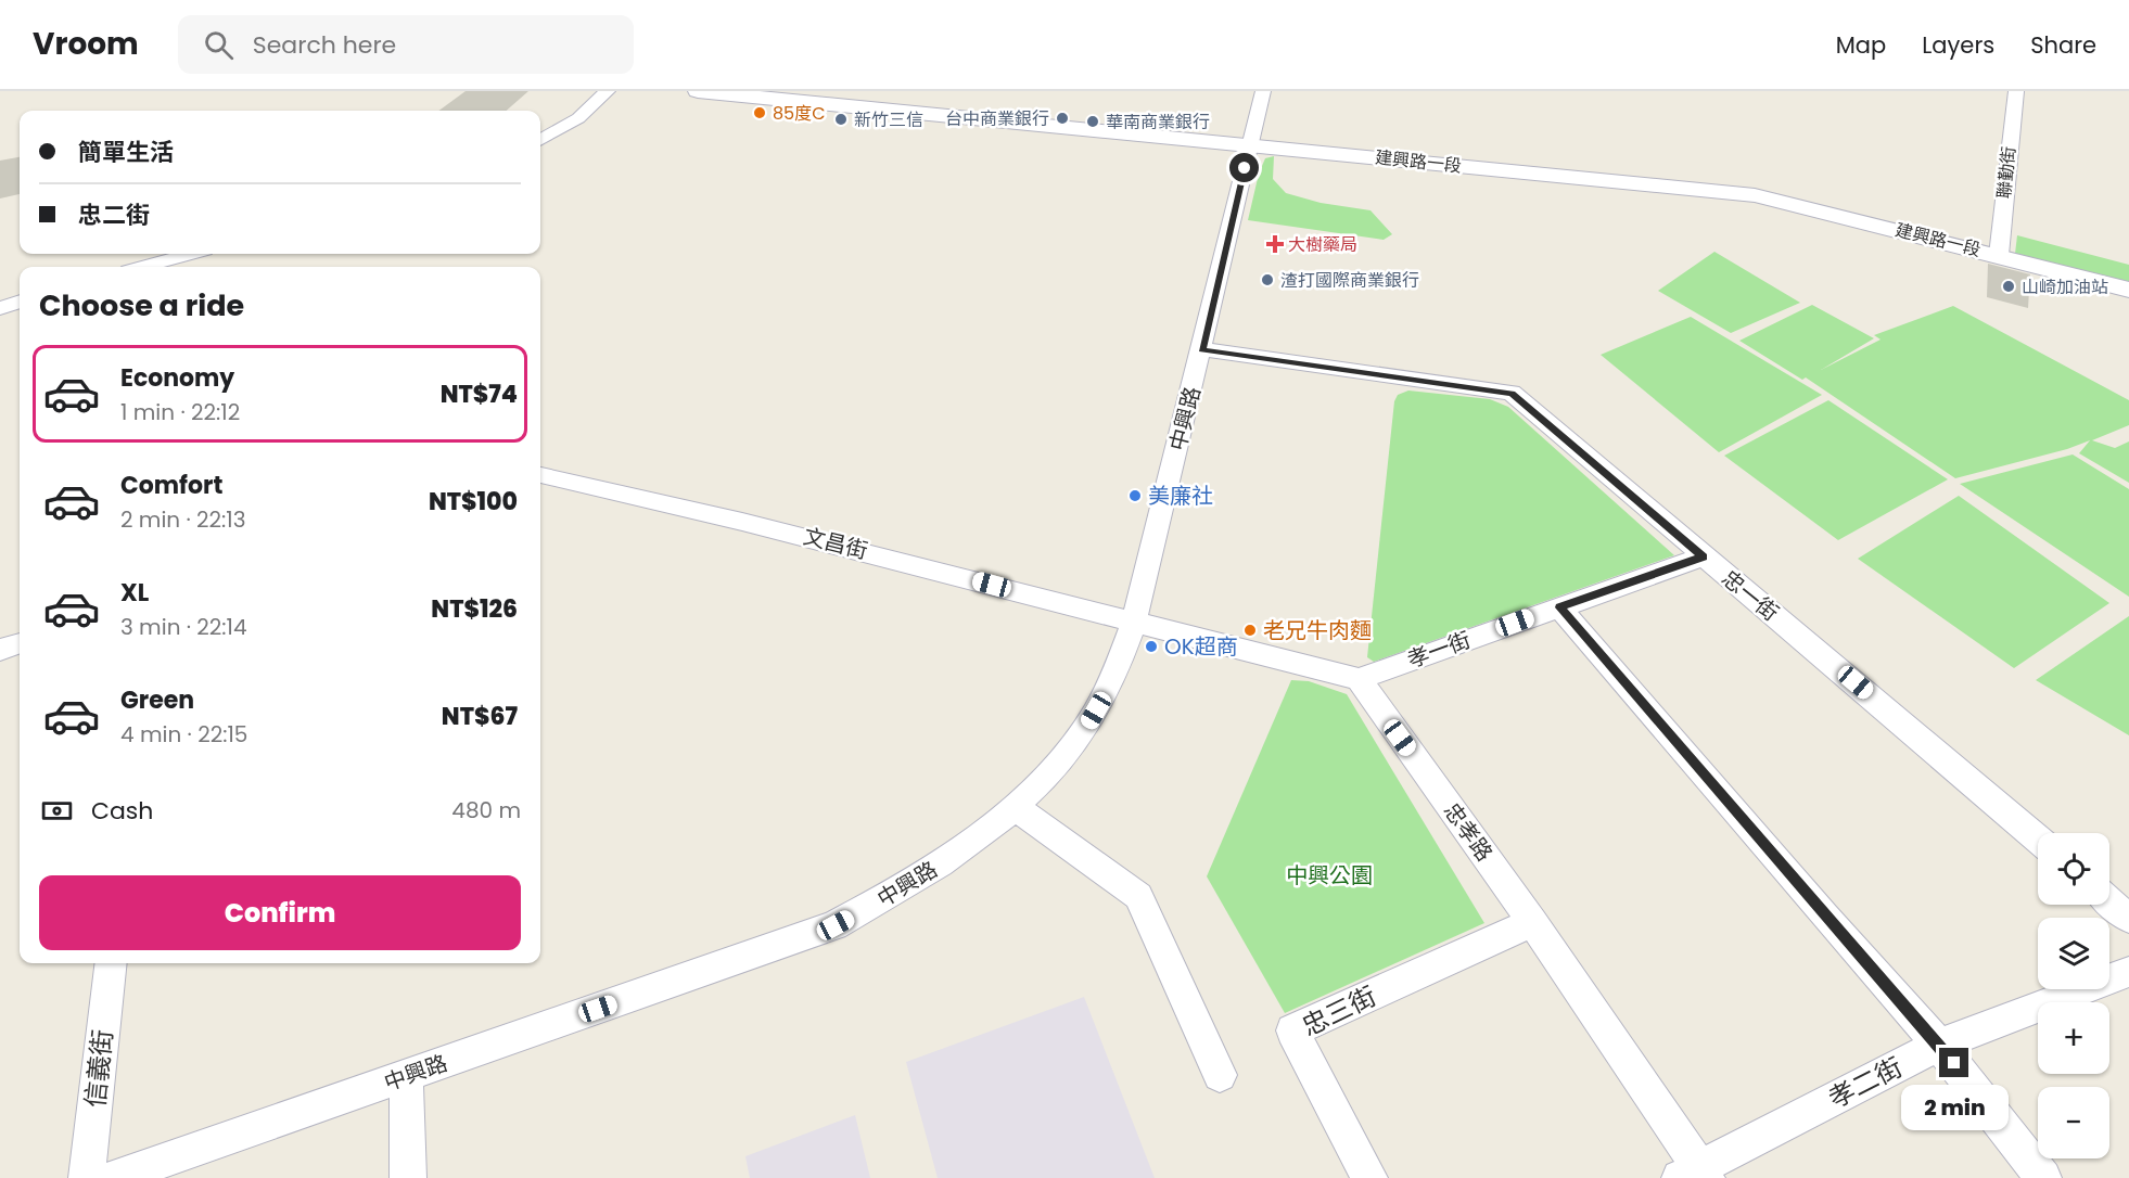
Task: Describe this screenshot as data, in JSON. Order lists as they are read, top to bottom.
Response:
{
  "streets": {
    "street": [
      "建興路一段",
      "聯勤街",
      "中興路",
      "文昌街",
      "忠一街",
      "孝一街",
      "忠孝路",
      "忠三街",
      "信義街",
      "孝二街"
    ]
  },
  "crossings": [
    ["建興路一段", "聯勤街"],
    ["建興路一段", "中興路"],
    ["中興路", "文昌街"],
    ["中興路", "忠一街"],
    ["忠一街", "孝一街"],
    ["孝一街", "忠孝路"],
    ["忠孝路", "忠三街"],
    ["忠孝路", "孝二街"]
  ],
  "parks": ["中興公園"],
  "places": {
    "other": [
      "85度C",
      "台中商業銀行",
      "新竹三信",
      "華南商業銀行",
      "渣打國際商業銀行",
      "山崎加油站",
      "美廉社",
      "老兄牛肉麵",
      "OK超商"
    ],
    "health": ["大樹藥局"]
  },
  "page": {
    "header": "Vroom",
    "search": "Search here",
    "nav": ["Map", "Layers", "Share"],
    "banner": ["簡單生活", "忠二街"],
    "heading": "Choose a ride",
    "list": [
      {
        "name": "Economy",
        "note": "1 min · 22:12",
        "value": "NT$74"
      },
      {
        "name": "Comfort",
        "note": "2 min · 22:13",
        "value": "NT$100"
      },
      {
        "name": "XL",
        "note": "3 min · 22:14",
        "value": "NT$126"
      },
      {
        "name": "Green",
        "note": "4 min · 22:15",
        "value": "NT$67"
      }
    ],
    "pay": ["Cash", "480 m"],
    "map_buttons": ["+", "−"],
    "buttons": "Confirm",
    "bubble": "2 min"
  }
}
